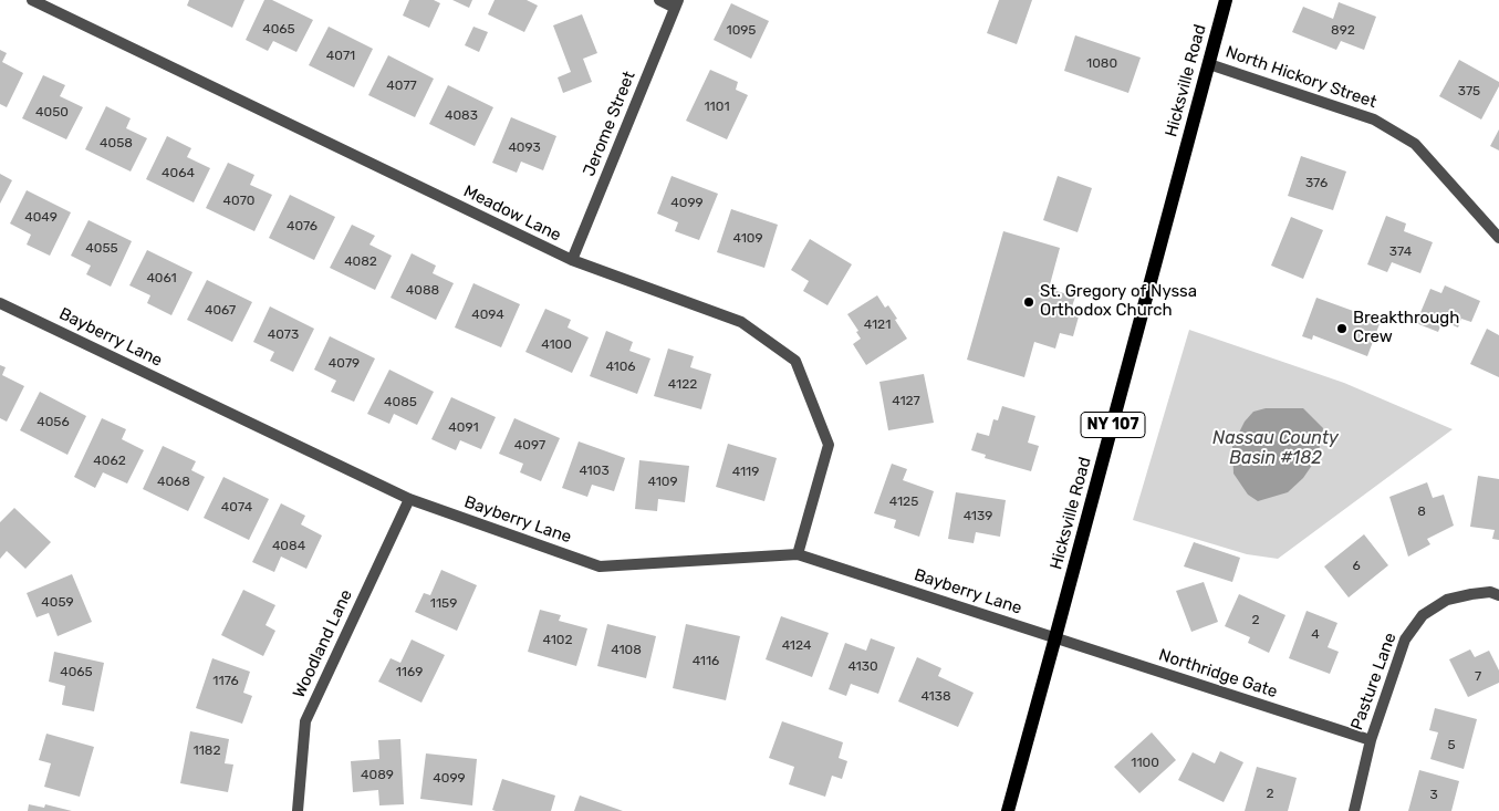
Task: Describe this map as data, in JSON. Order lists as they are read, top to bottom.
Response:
{
  "streets": {
    "main road": ["Hicksville Road", "NY 107"],
    "street": [
      "North Hickory Street",
      "Jerome Street",
      "Meadow Lane",
      "Bayberry Lane",
      "Woodland Lane",
      "Northridge Gate",
      "Pasture Lane"
    ]
  },
  "crossings": [
    ["North Hickory Street", "Hicksville Road"],
    ["Hicksville Road", "Bayberry Lane"],
    ["Hicksville Road", "Northridge Gate"],
    ["Jerome Street", "Meadow Lane"],
    ["Meadow Lane", "Bayberry Lane"],
    ["Bayberry Lane", "Woodland Lane"],
    ["Bayberry Lane", "Northridge Gate"],
    ["Northridge Gate", "Pasture Lane"]
  ],
  "water": ["Nassau County Basin #182"],
  "places": ["St. Gregory of Nyssa Orthodox Church", "Breakthrough Crew"],
  "house_numbers": [
    "4065",
    "1095",
    "892",
    "4071",
    "1080",
    "4077",
    "375",
    "1101",
    "4050",
    "4083",
    "4058",
    "4093",
    "4064",
    "376",
    "4070",
    "4099",
    "4049",
    "4076",
    "4109",
    "4055",
    "374",
    "4082",
    "4061",
    "4088",
    "4067",
    "4094",
    "4121",
    "4073",
    "4100",
    "4079",
    "4106",
    "4122",
    "4127",
    "4085",
    "4056",
    "4091",
    "4097",
    "4062",
    "4103",
    "4119",
    "4068",
    "4109",
    "4125",
    "4074",
    "8",
    "4139",
    "4084",
    "6",
    "4059",
    "1159",
    "2",
    "4",
    "4102",
    "4124",
    "4108",
    "4116",
    "4130",
    "4065",
    "1169",
    "7",
    "1176",
    "4138",
    "5",
    "1182",
    "1100",
    "4089",
    "4099",
    "2",
    "3"
  ]
}
